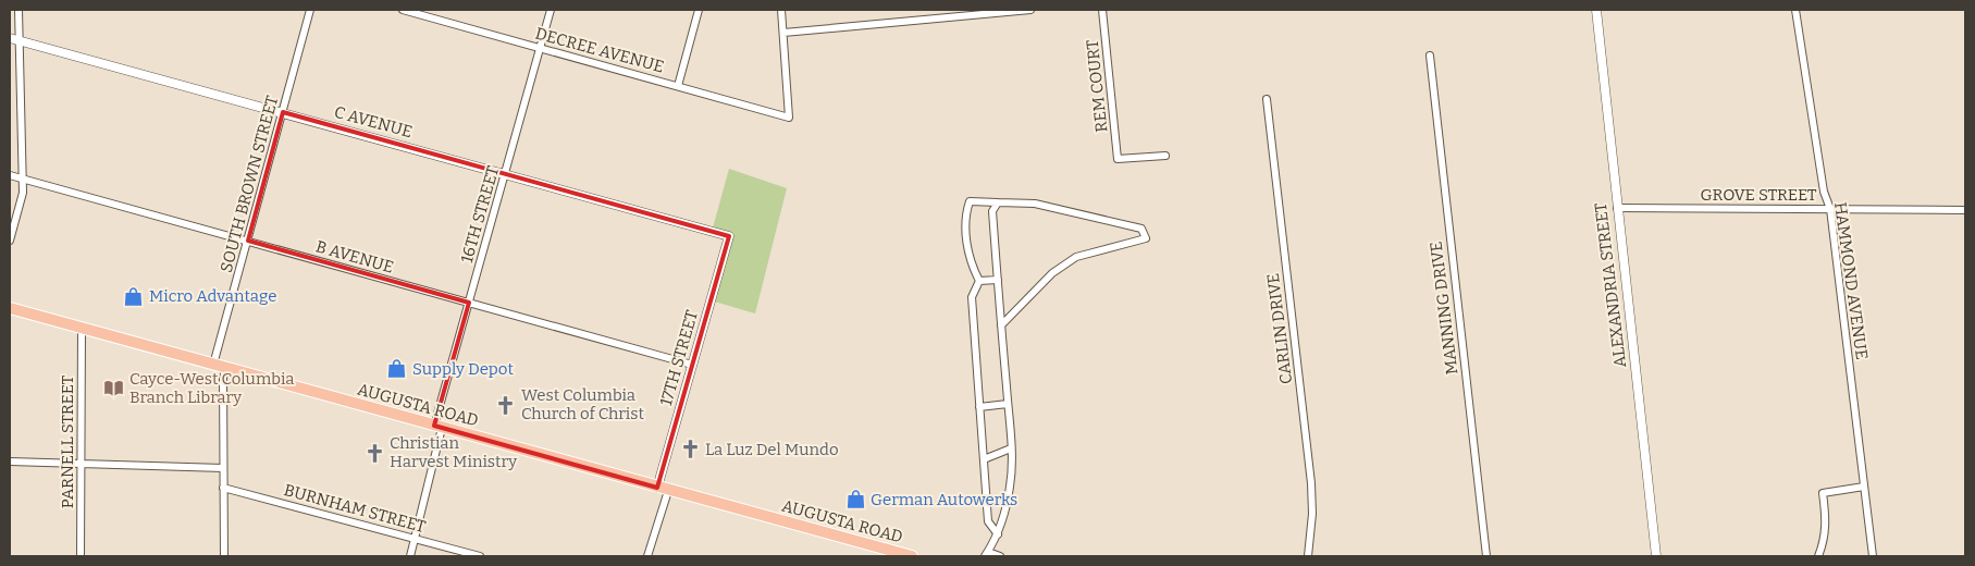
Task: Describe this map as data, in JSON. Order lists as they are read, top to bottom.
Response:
{
  "streets": {
    "main road": ["AUGUSTA ROAD"],
    "street": [
      "DECREE AVENUE",
      "REM COURT",
      "C AVENUE",
      "SOUTH BROWN STREET",
      "GROVE STREET",
      "16TH STREET",
      "B AVENUE",
      "HAMMOND AVENUE",
      "ALEXANDRIA STREET",
      "MANNING DRIVE",
      "CARLIN DRIVE",
      "17TH STREET",
      "PARNELL STREET",
      "BURNHAM STREET"
    ]
  },
  "crossings": [
    ["DECREE AVENUE", "16TH STREET"],
    ["C AVENUE", "SOUTH BROWN STREET"],
    ["C AVENUE", "16TH STREET"],
    ["C AVENUE", "17TH STREET"],
    ["SOUTH BROWN STREET", "B AVENUE"],
    ["SOUTH BROWN STREET", "AUGUSTA ROAD"],
    ["GROVE STREET", "HAMMOND AVENUE"],
    ["GROVE STREET", "ALEXANDRIA STREET"],
    ["16TH STREET", "B AVENUE"],
    ["16TH STREET", "AUGUSTA ROAD"],
    ["16TH STREET", "BURNHAM STREET"],
    ["B AVENUE", "17TH STREET"],
    ["17TH STREET", "AUGUSTA ROAD"],
    ["AUGUSTA ROAD", "PARNELL STREET"]
  ],
  "places": {
    "shop": ["Micro Advantage", "Supply Depot", "German Autowerks"],
    "library": ["Cayce-West Columbia Branch Library"],
    "church": ["West Columbia Church of Christ", "La Luz Del Mundo", "Christian Harvest Ministry"]
  }
}
